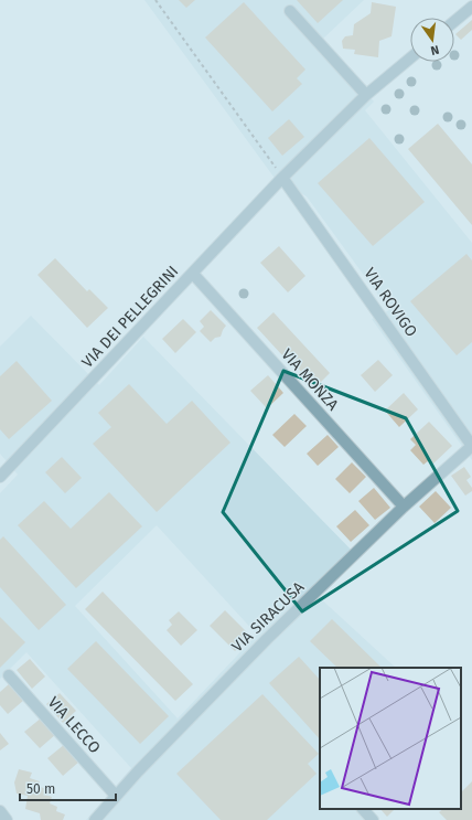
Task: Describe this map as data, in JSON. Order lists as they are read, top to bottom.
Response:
{
  "streets": {
    "street": [
      "VIA ROVIGO",
      "VIA DEI PELLEGRINI",
      "VIA MONZA",
      "VIA SIRACUSA",
      "VIA LECCO"
    ]
  },
  "crossings": [
    ["VIA ROVIGO", "VIA DEI PELLEGRINI"],
    ["VIA ROVIGO", "VIA SIRACUSA"],
    ["VIA DEI PELLEGRINI", "VIA MONZA"],
    ["VIA MONZA", "VIA SIRACUSA"],
    ["VIA SIRACUSA", "VIA LECCO"]
  ],
  "scale_bar": "50 m",
  "north": "bottom"
}
